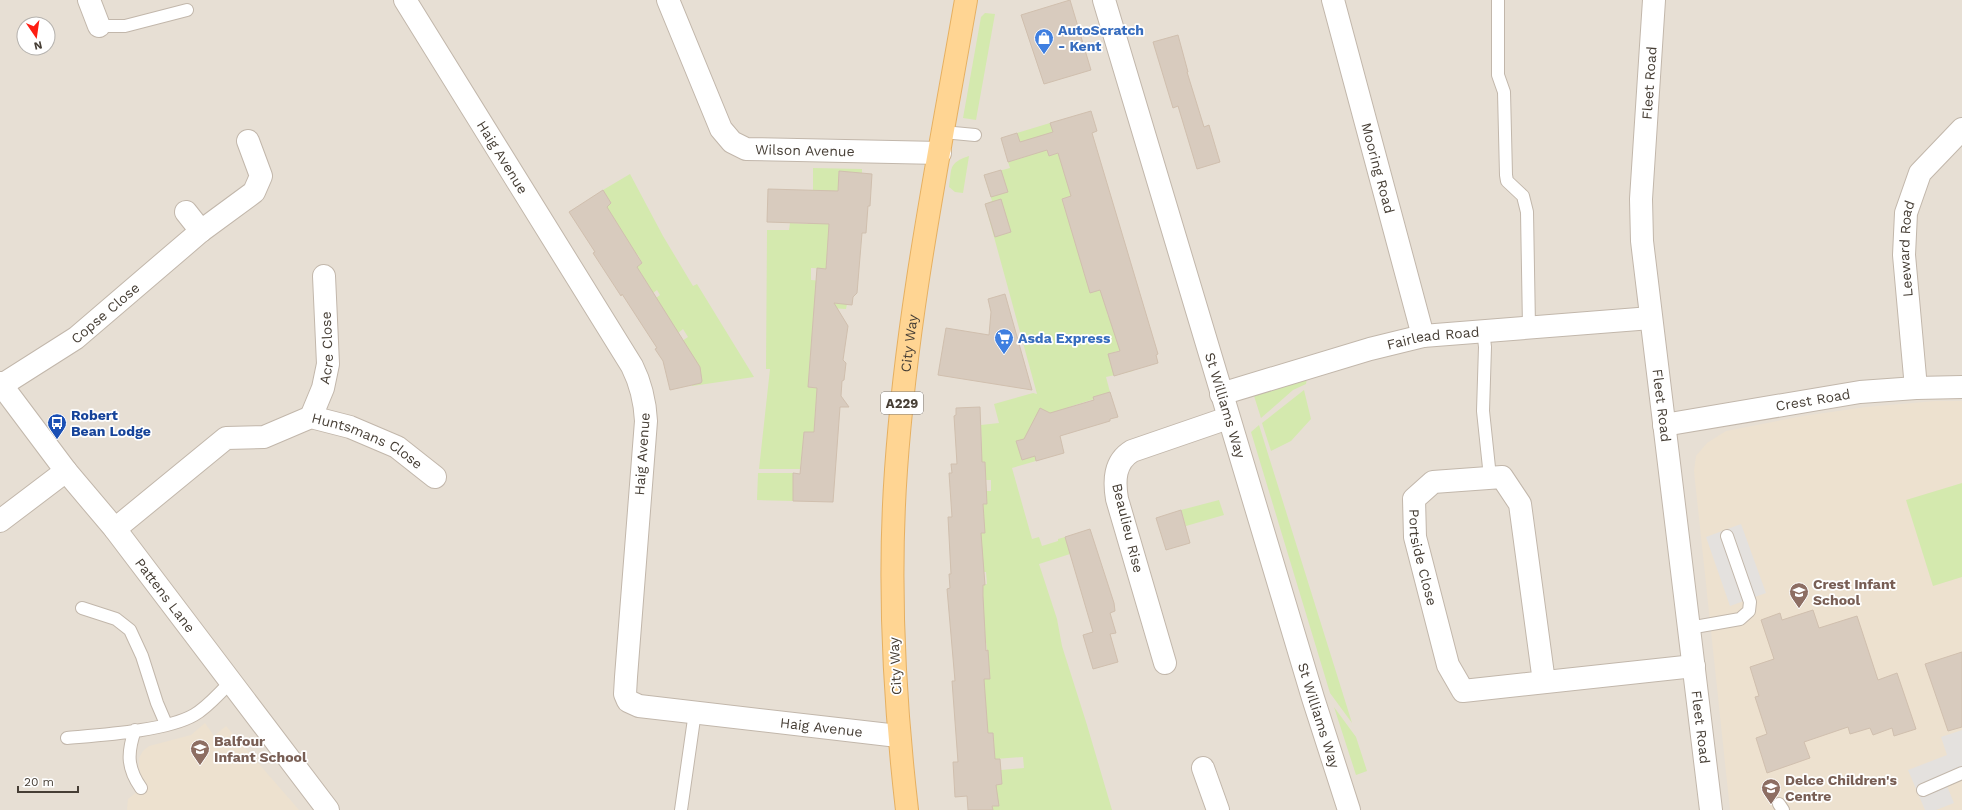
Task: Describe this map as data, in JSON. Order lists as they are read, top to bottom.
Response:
{
  "streets": {
    "main road": ["City Way", "A229"],
    "street": [
      "Fleet Road",
      "Wilson Avenue",
      "Haig Avenue",
      "Mooring Road",
      "Leeward Road",
      "Copse Close",
      "Fairlead Road",
      "Acre Close",
      "Crest Road",
      "St Williams Way",
      "Huntsmans Close",
      "Beaulieu Rise",
      "Portside Close",
      "Pattens Lane"
    ]
  },
  "crossings": [
    ["Fleet Road", "Fairlead Road"],
    ["Fleet Road", "Crest Road"],
    ["Fleet Road", "Portside Close"],
    ["Wilson Avenue", "City Way"],
    ["Haig Avenue", "City Way"],
    ["Mooring Road", "Fairlead Road"],
    ["Leeward Road", "Crest Road"],
    ["Copse Close", "Pattens Lane"],
    ["Fairlead Road", "St Williams Way"],
    ["Acre Close", "Huntsmans Close"],
    ["St Williams Way", "Beaulieu Rise"],
    ["Huntsmans Close", "Pattens Lane"]
  ],
  "places": {
    "shop": ["AutoScratch - Kent"],
    "supermarket": ["Asda Express"],
    "bus stop": ["Robert Bean Lodge"],
    "school or university": ["Crest Infant School", "Balfour Infant School", "Delce Children's Centre"]
  },
  "scale_bar": "20 m",
  "north": "bottom"
}
